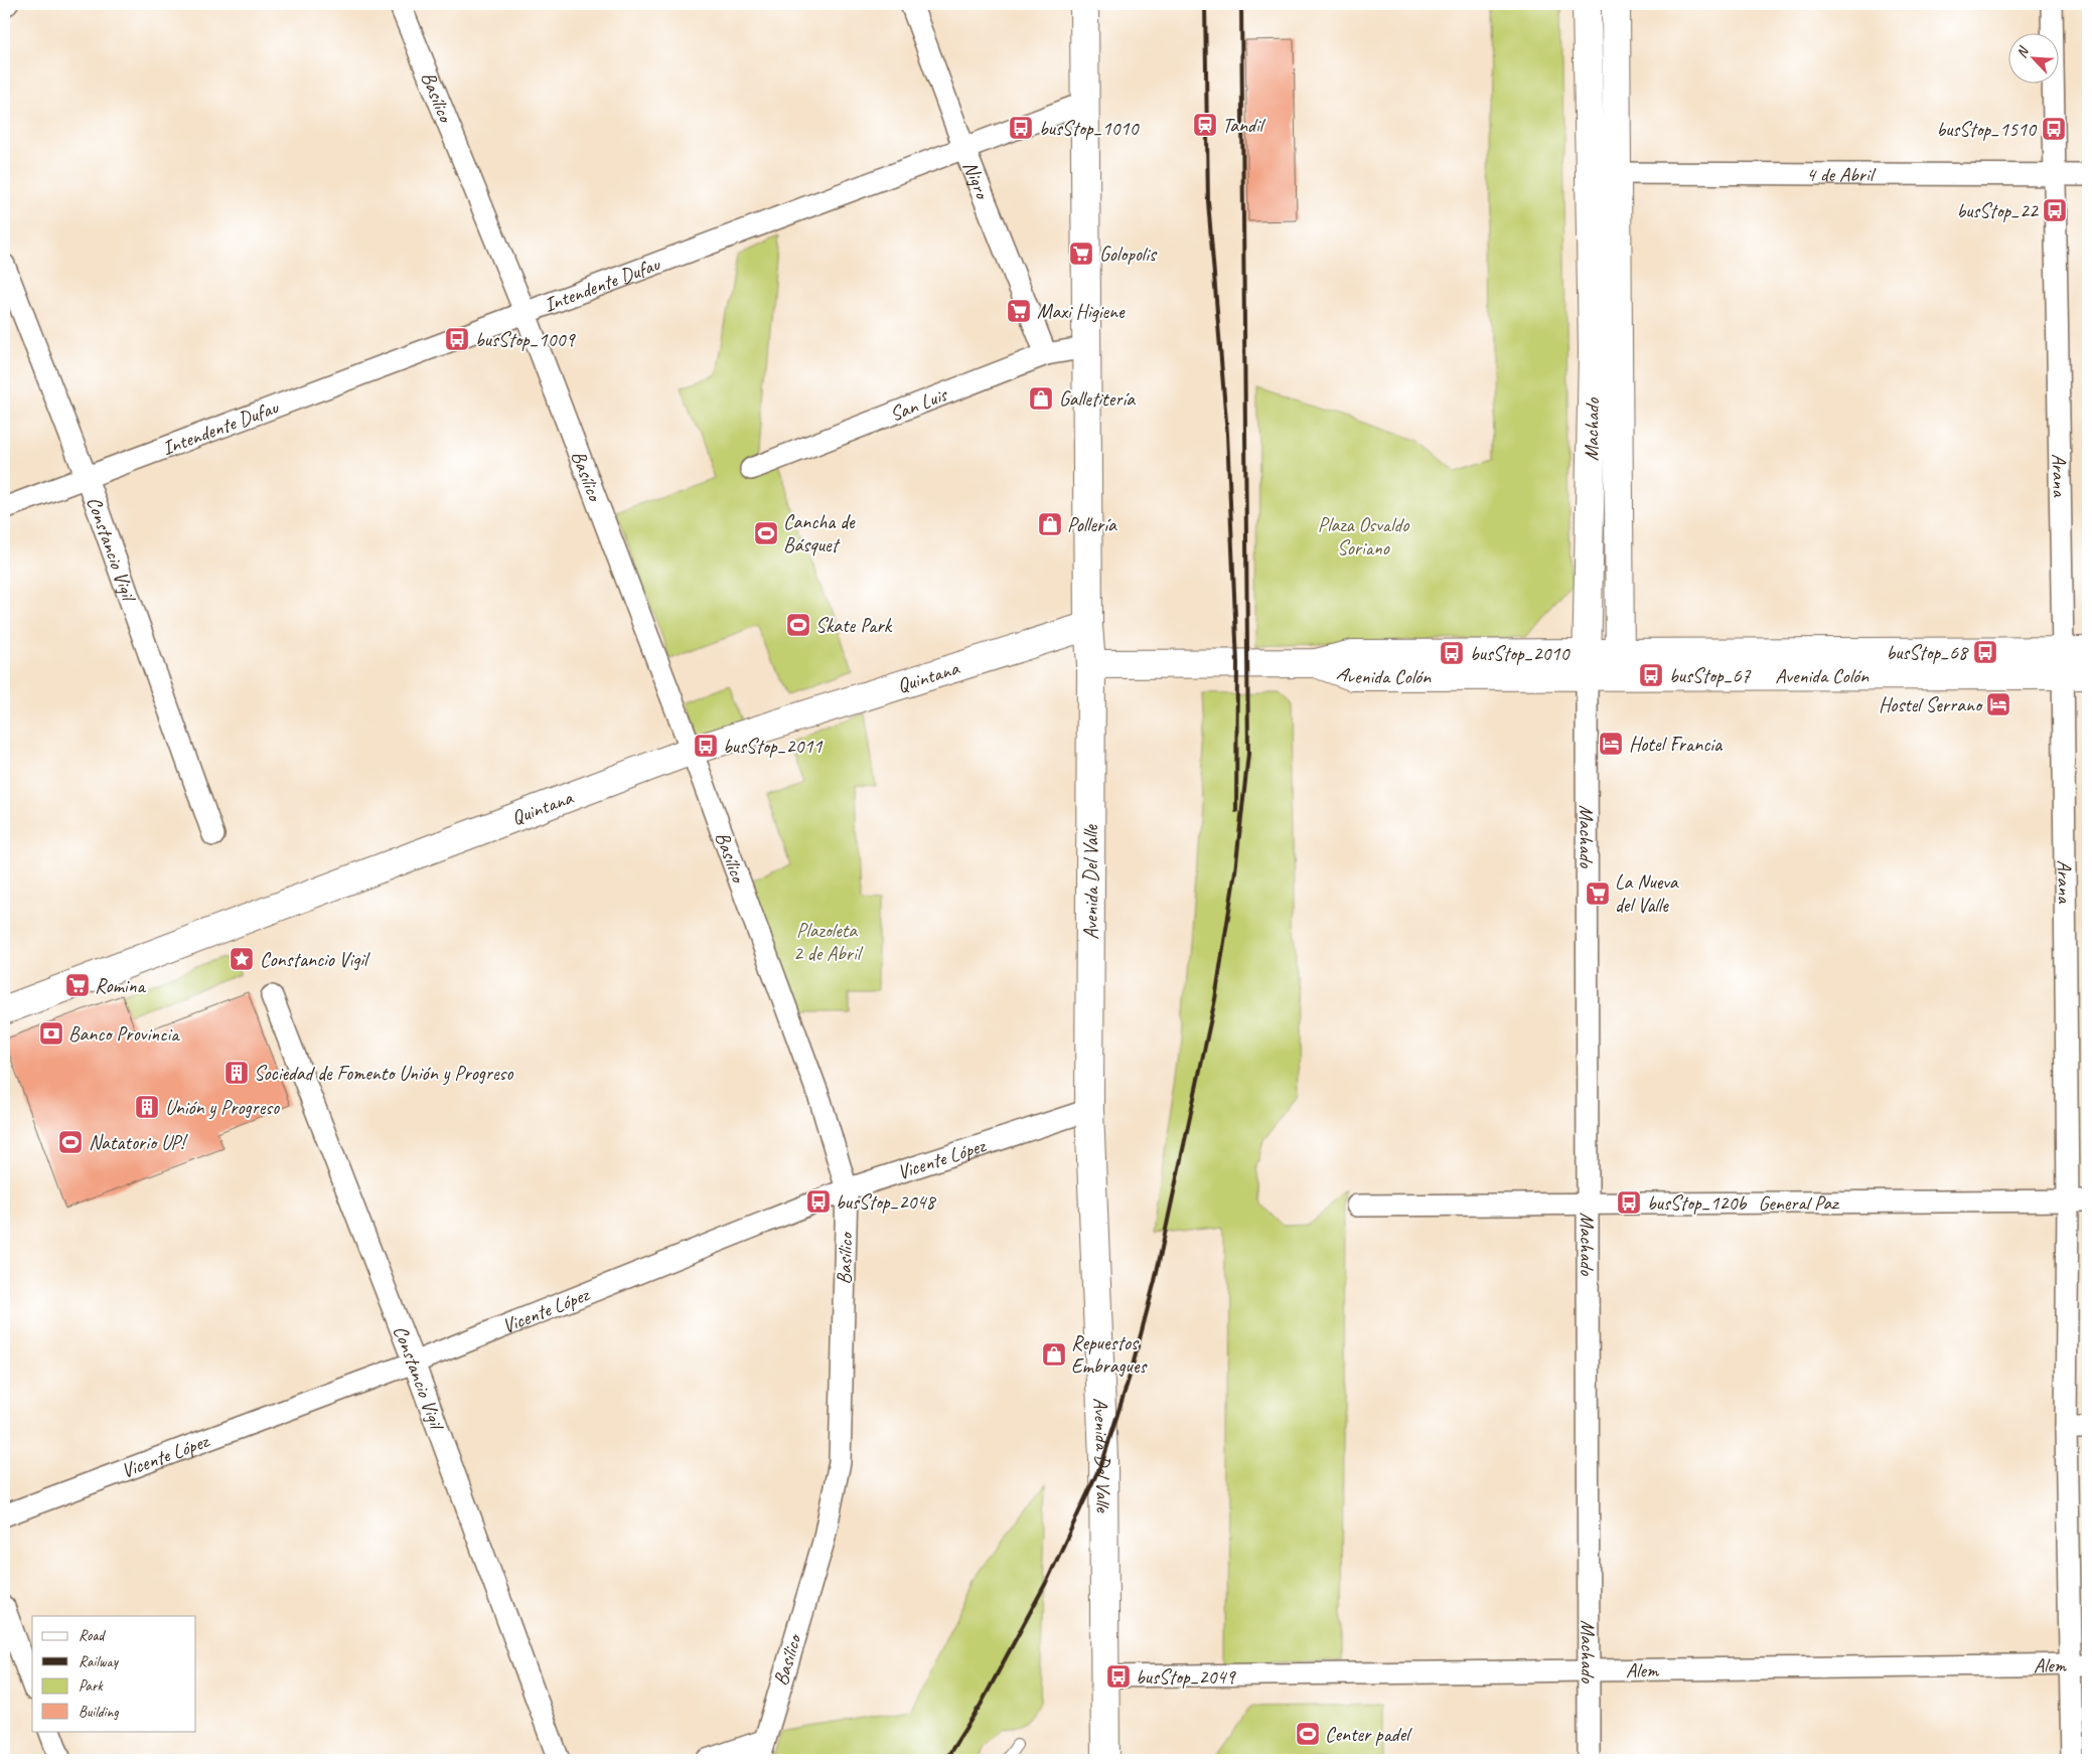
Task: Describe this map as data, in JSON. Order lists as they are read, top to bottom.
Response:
{
  "streets": {
    "main road": [
      "Machado",
      "Avenida Colón",
      "Quintana",
      "Avenida Del Valle"
    ],
    "street": [
      "Basílico",
      "4 de Abril",
      "Nigro",
      "Intendente Dufau",
      "San Luis",
      "Arana",
      "Constancio Vigil",
      "Vicente López",
      "General Paz",
      "Alem"
    ]
  },
  "crossings": [
    ["Basílico", "Intendente Dufau"],
    ["Basílico", "Quintana"],
    ["Basílico", "Vicente López"],
    ["4 de Abril", "Machado"],
    ["4 de Abril", "Arana"],
    ["Nigro", "Intendente Dufau"],
    ["Nigro", "San Luis"],
    ["Intendente Dufau", "Constancio Vigil"],
    ["Intendente Dufau", "Avenida Del Valle"],
    ["San Luis", "Avenida Del Valle"],
    ["Machado", "Avenida Colón"],
    ["Machado", "General Paz"],
    ["Machado", "Alem"],
    ["Arana", "Avenida Colón"],
    ["Arana", "General Paz"],
    ["Arana", "Alem"],
    ["Constancio Vigil", "Vicente López"],
    ["Avenida Colón", "Avenida Del Valle"],
    ["Quintana", "Avenida Del Valle"],
    ["Avenida Del Valle", "Vicente López"],
    ["Avenida Del Valle", "Alem"]
  ],
  "parks": ["Plaza Osvaldo Soriano", "Plazoleta 2 de Abril"],
  "places": {
    "station": ["Tandil"],
    "bus stop": [
      "busStop_1010",
      "busStop_1510",
      "busStop_22",
      "busStop_1009",
      "busStop_68",
      "busStop_2010",
      "busStop_67",
      "busStop_2011",
      "busStop_2048",
      "busStop_120b",
      "busStop_2049"
    ],
    "supermarket": [
      "Golopolis",
      "Maxi Higiene",
      "La Nueva del Valle",
      "Romina"
    ],
    "shop": ["Galletitería", "Pollería", "Repuestos Embragues"],
    "sports": [
      "Cancha de Básquet",
      "Skate Park",
      "Natatorio UP!",
      "Center padel"
    ],
    "hotel": ["Hostel Serrano", "Hotel Francia"],
    "place": ["Constancio Vigil"],
    "bank": ["Banco Provincia"],
    "building": ["Sociedad de Fomento Unión y Progreso", "Unión y Progreso"]
  },
  "legend": [
    "Road",
    "Railway",
    "Park",
    "Building"
  ],
  "north": "top left"
}
